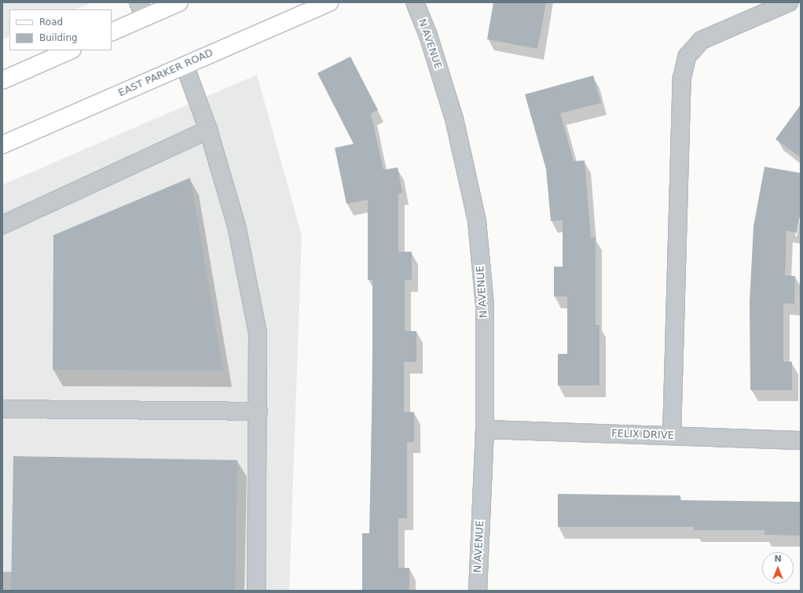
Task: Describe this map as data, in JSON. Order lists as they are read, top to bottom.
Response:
{
  "streets": {
    "main road": ["EAST PARKER ROAD"],
    "street": ["N AVENUE", "FELIX DRIVE"]
  },
  "crossings": [
    ["N AVENUE", "FELIX DRIVE"]
  ],
  "legend": ["Road", "Building"],
  "north": "top"
}
